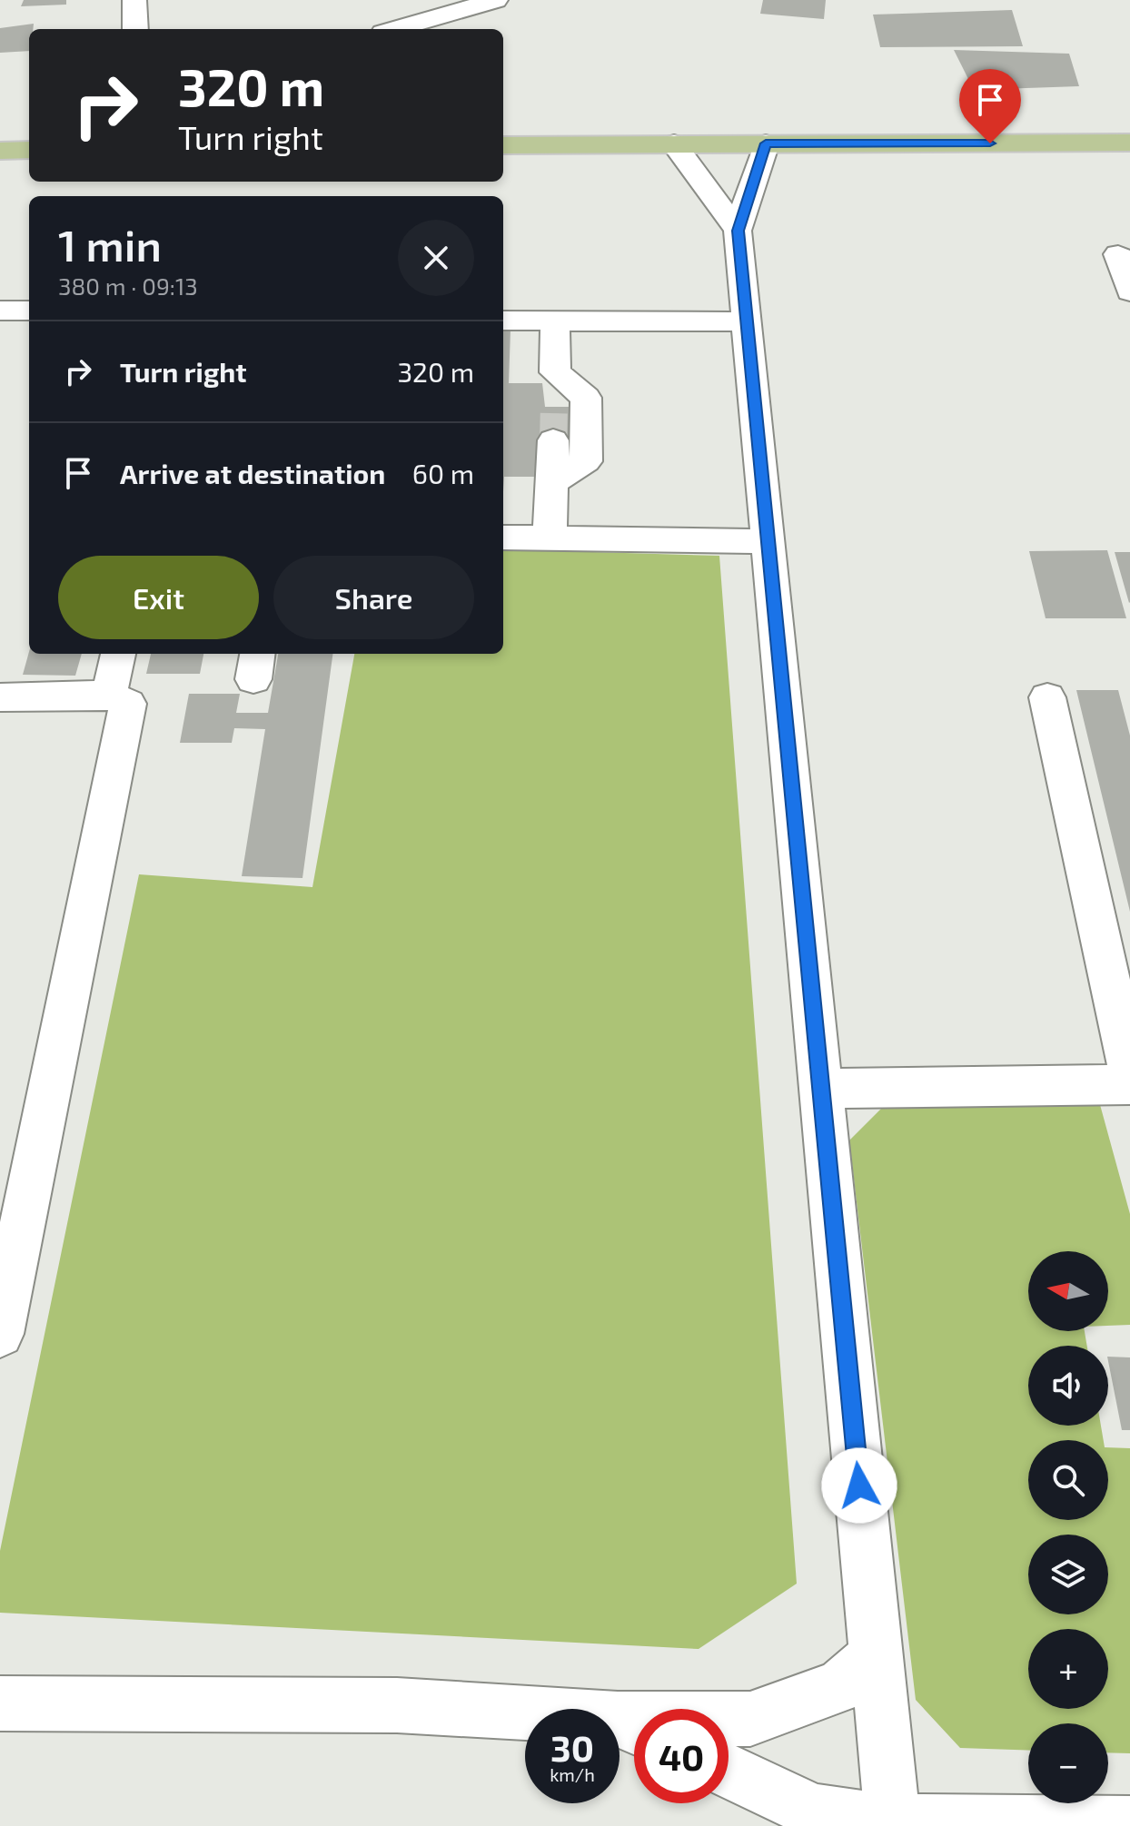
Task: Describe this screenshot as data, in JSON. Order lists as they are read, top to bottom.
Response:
{
  "north": "left",
  "page": {
    "turn": ["320 m", "Turn right"],
    "heading": ["1 min", "380 m · 09:13"],
    "list": [
      {
        "name": "Turn right",
        "value": "320 m"
      },
      {
        "name": "Arrive at destination",
        "value": "60 m"
      }
    ],
    "buttons": ["Exit", "Share"],
    "map_buttons": ["+", "−"],
    "speed": "30 km/h",
    "limit": "40"
  }
}
